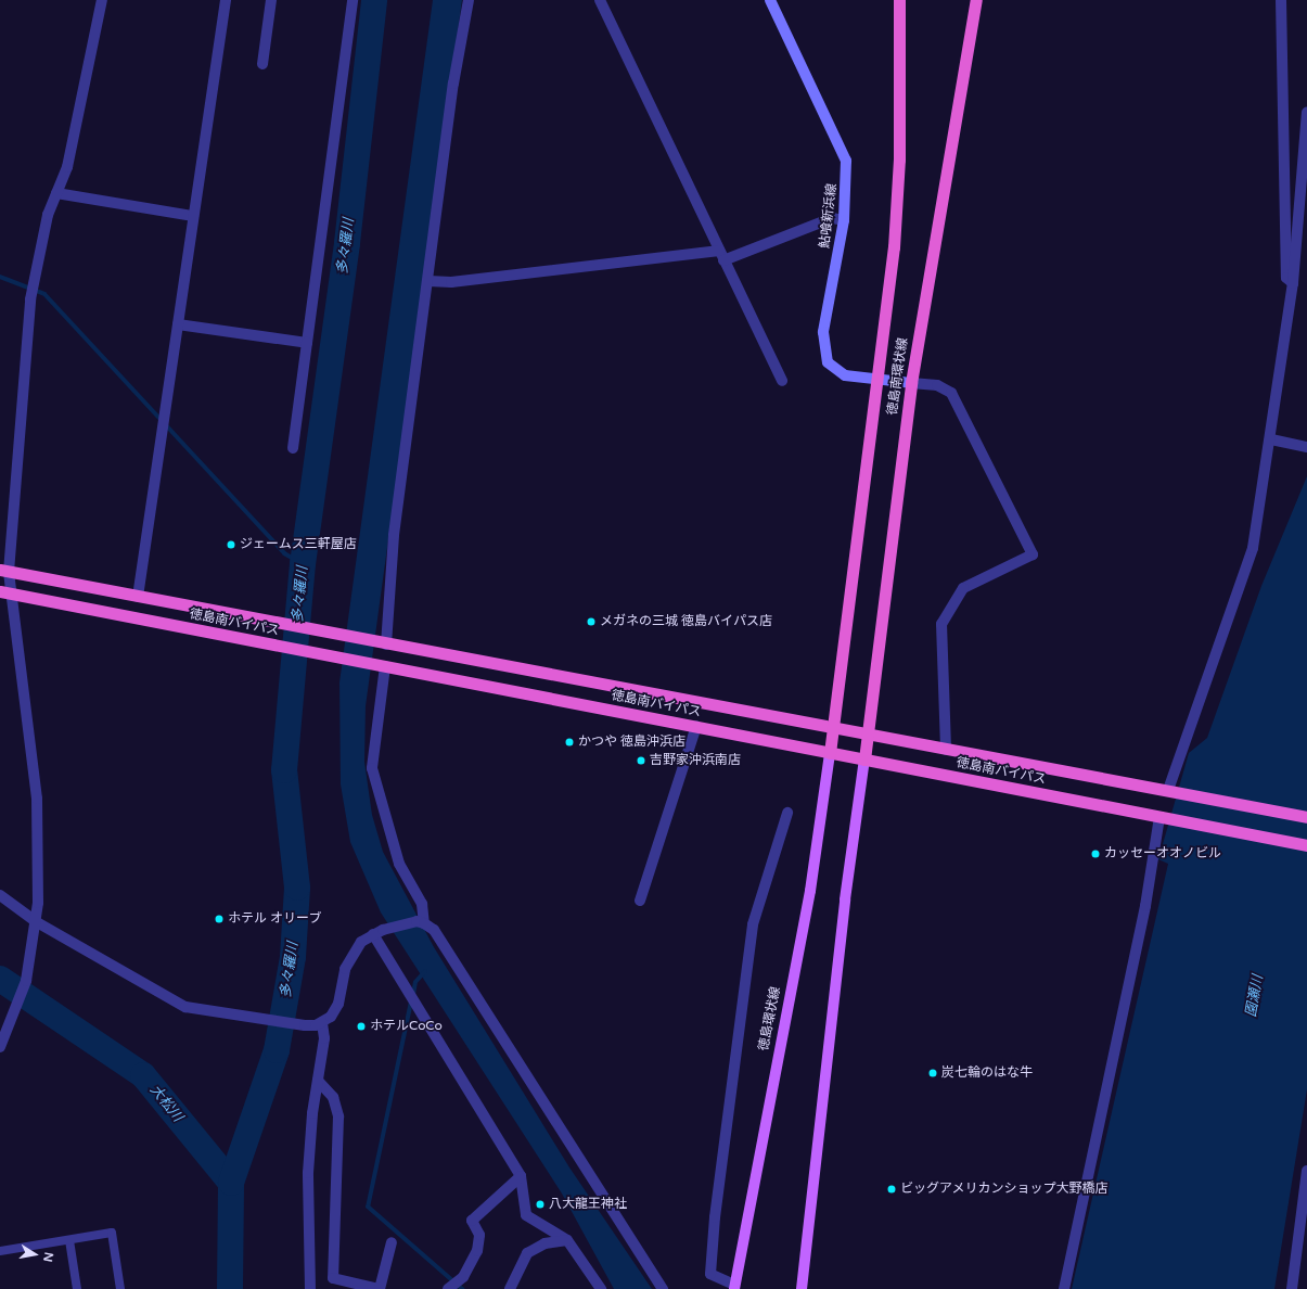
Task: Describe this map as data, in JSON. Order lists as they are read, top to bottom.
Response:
{
  "streets": {
    "highway": ["徳島南環状線", "徳島南バイパス"],
    "main road": ["鮎喰新浜線", "徳島環状線"]
  },
  "crossings": [
    ["鮎喰新浜線", "徳島南環状線"],
    ["徳島南環状線", "徳島南バイパス"],
    ["徳島南環状線", "徳島環状線"],
    ["徳島南バイパス", "徳島環状線"]
  ],
  "water": ["多々羅川", "園瀬川", "大松川"],
  "places": [
    "ジェームス三軒屋店",
    "メガネの三城 徳島バイパス店",
    "かつや 徳島沖浜店",
    "吉野家沖浜南店",
    "カッセーオオノビル",
    "ホテル オリーブ",
    "ホテルCoCo",
    "炭七輪のはな牛",
    "ビッグアメリカンショップ大野橋店",
    "八大龍王神社"
  ],
  "north": "right"
}
